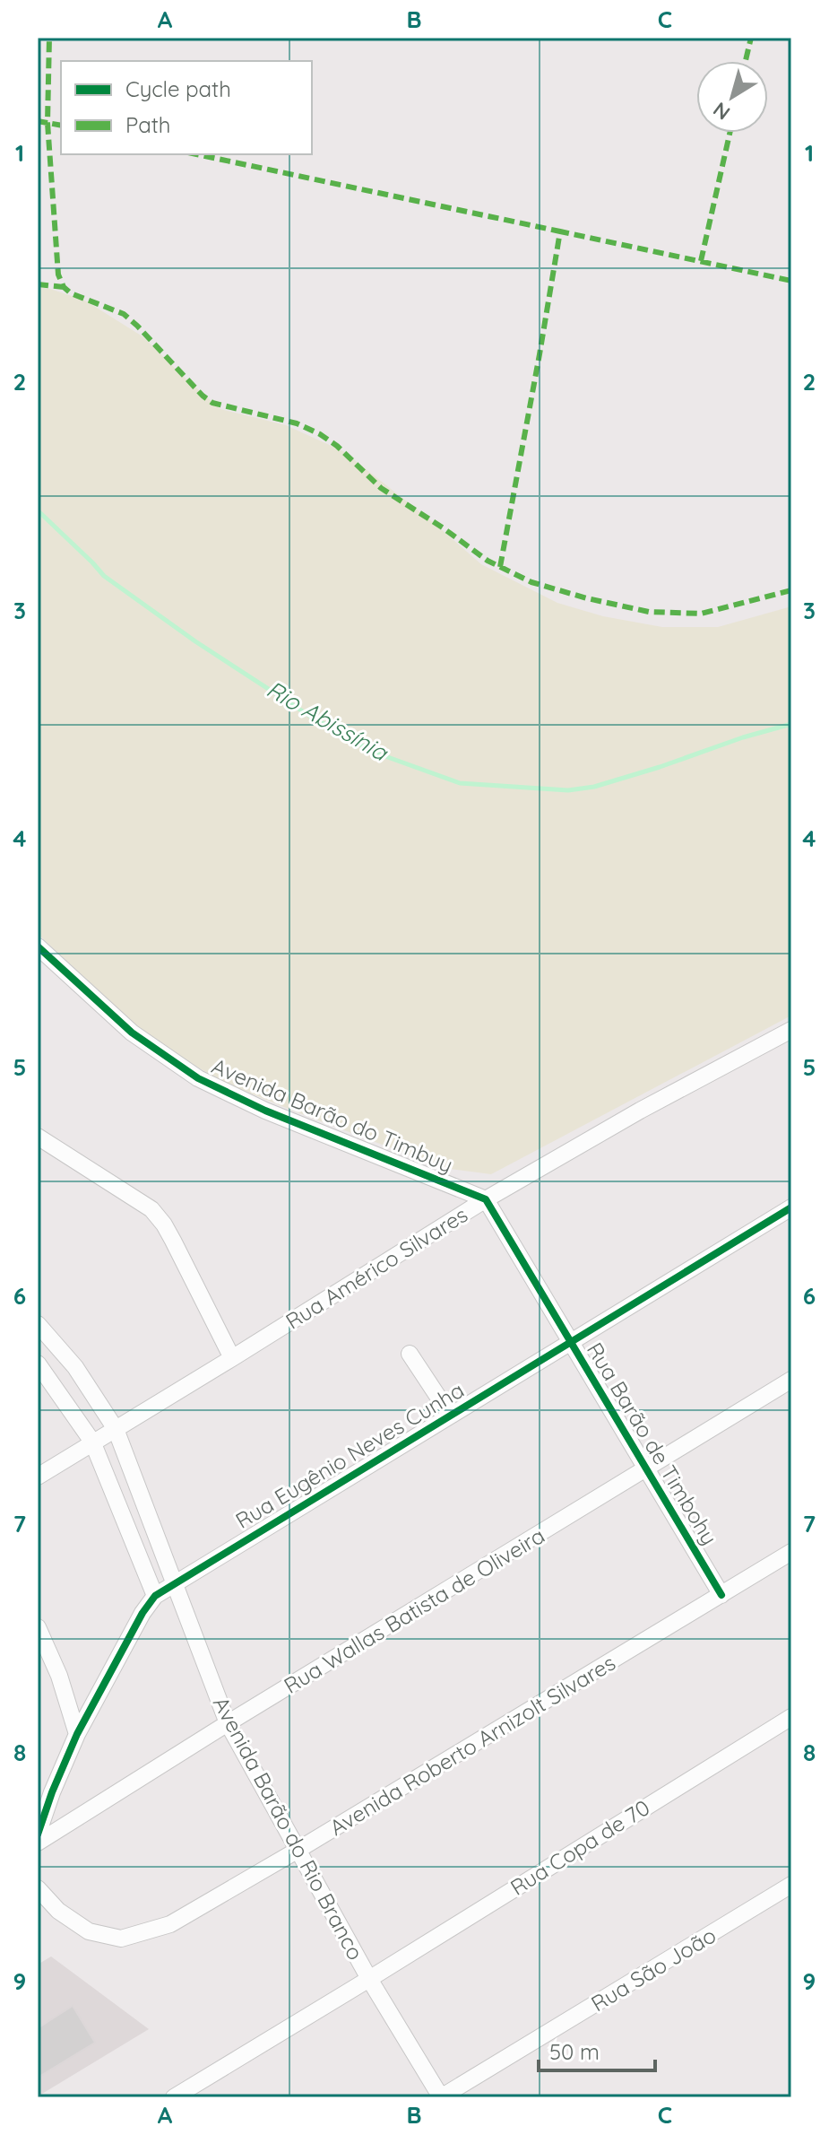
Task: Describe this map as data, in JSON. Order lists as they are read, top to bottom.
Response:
{
  "streets": {
    "street": [
      "Avenida Barão do Timbuy",
      "Rua Américo Silvares",
      "Rua Barão de Timbohy",
      "Rua Eugênio Neves Cunha",
      "Rua Wallas Batista de Oliveira",
      "Avenida Roberto Arnizolt Silvares",
      "Avenida Barão do Rio Branco",
      "Rua Copa de 70",
      "Rua São João"
    ]
  },
  "crossings": [
    ["Avenida Barão do Timbuy", "Rua Américo Silvares"],
    ["Avenida Barão do Timbuy", "Rua Barão de Timbohy"],
    ["Rua Américo Silvares", "Rua Barão de Timbohy"],
    ["Rua Américo Silvares", "Avenida Barão do Rio Branco"],
    ["Rua Barão de Timbohy", "Rua Eugênio Neves Cunha"],
    ["Rua Barão de Timbohy", "Rua Wallas Batista de Oliveira"],
    ["Rua Barão de Timbohy", "Avenida Roberto Arnizolt Silvares"],
    ["Rua Eugênio Neves Cunha", "Avenida Barão do Rio Branco"],
    ["Rua Wallas Batista de Oliveira", "Avenida Barão do Rio Branco"],
    ["Avenida Roberto Arnizolt Silvares", "Avenida Barão do Rio Branco"],
    ["Avenida Barão do Rio Branco", "Rua Copa de 70"],
    ["Avenida Barão do Rio Branco", "Rua São João"]
  ],
  "water": ["Rio Abissínia"],
  "legend": ["Cycle path", "Path"],
  "scale_bar": "50 m",
  "north": "bottom left",
  "grid": {
    "columns": ["A", "B", "C"],
    "rows": [
      "1",
      "2",
      "3",
      "4",
      "5",
      "6",
      "7",
      "8",
      "9"
    ]
  }
}
